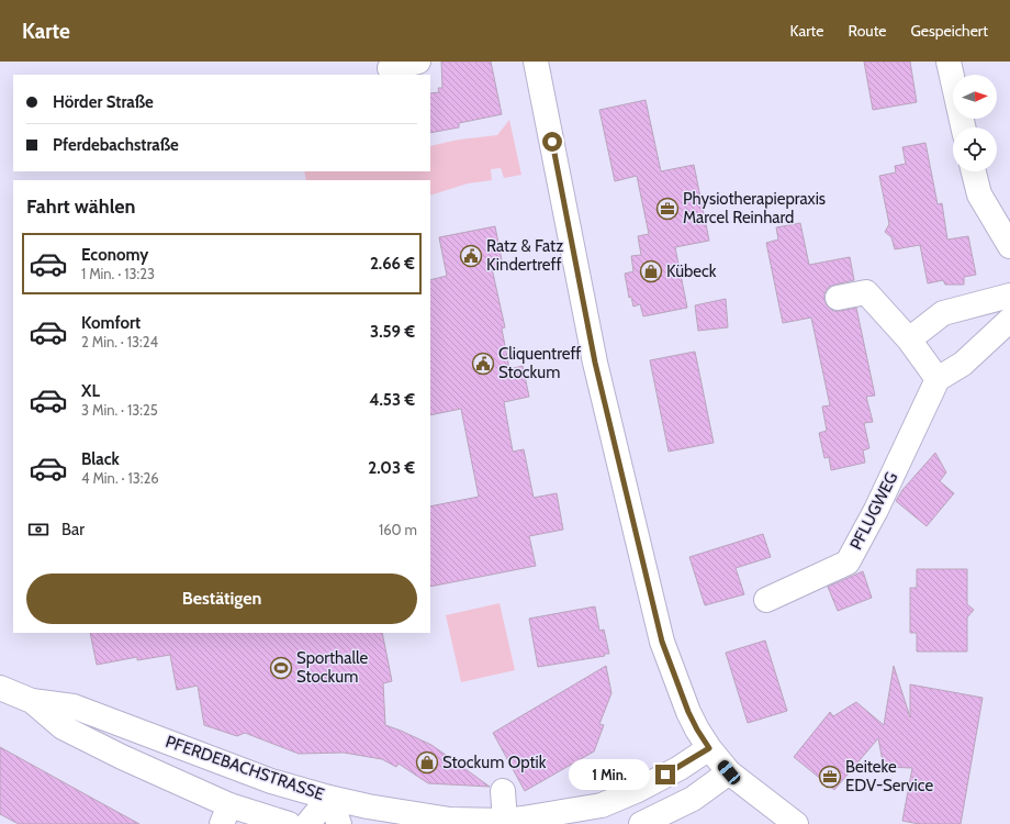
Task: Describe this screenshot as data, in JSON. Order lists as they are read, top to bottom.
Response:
{
  "streets": {
    "main road": ["PFLUGWEG", "PFERDEBACHSTRASSE"]
  },
  "places": {
    "office": ["Physiotherapiepraxis Marcel Reinhard", "Beiteke EDV-Service"],
    "public building": ["Ratz & Fatz Kindertreff", "Cliquentreff Stockum"],
    "shop": ["Kübeck", "Stockum Optik"],
    "sports": ["Sporthalle Stockum"]
  },
  "north": "right",
  "page": {
    "header": "Karte",
    "nav": ["Karte", "Route", "Gespeichert"],
    "banner": ["Hörder Straße", "Pferdebachstraße"],
    "heading": "Fahrt wählen",
    "list": [
      {
        "name": "Economy",
        "note": "1 Min. · 13:23",
        "value": "2.66 €"
      },
      {
        "name": "Komfort",
        "note": "2 Min. · 13:24",
        "value": "3.59 €"
      },
      {
        "name": "XL",
        "note": "3 Min. · 13:25",
        "value": "4.53 €"
      },
      {
        "name": "Black",
        "note": "4 Min. · 13:26",
        "value": "2.03 €"
      }
    ],
    "pay": ["Bar", "160 m"],
    "buttons": "Bestätigen",
    "bubble": "1 Min."
  }
}
